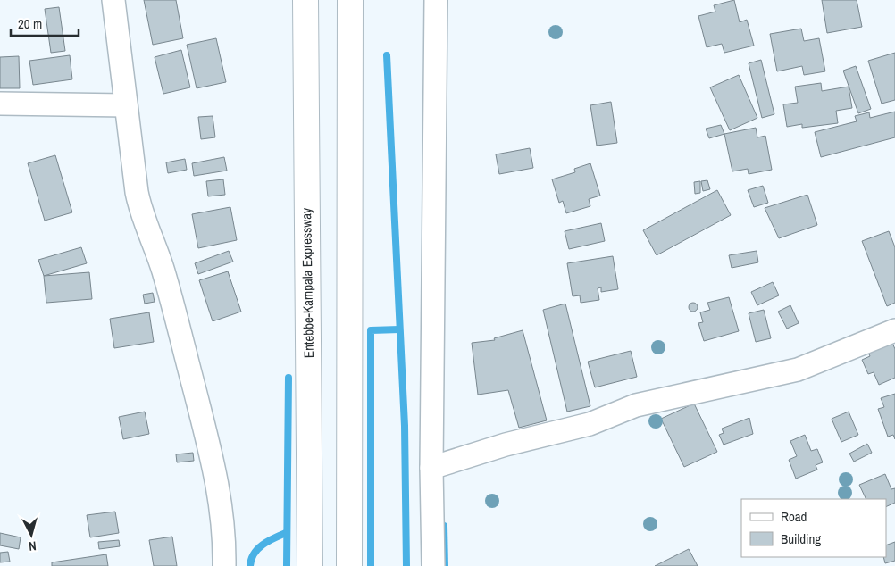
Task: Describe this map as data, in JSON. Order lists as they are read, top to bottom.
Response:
{
  "streets": {
    "highway": ["Entebbe-Kampala Expressway"]
  },
  "legend": ["Road", "Building"],
  "scale_bar": "20 m",
  "north": "bottom"
}
